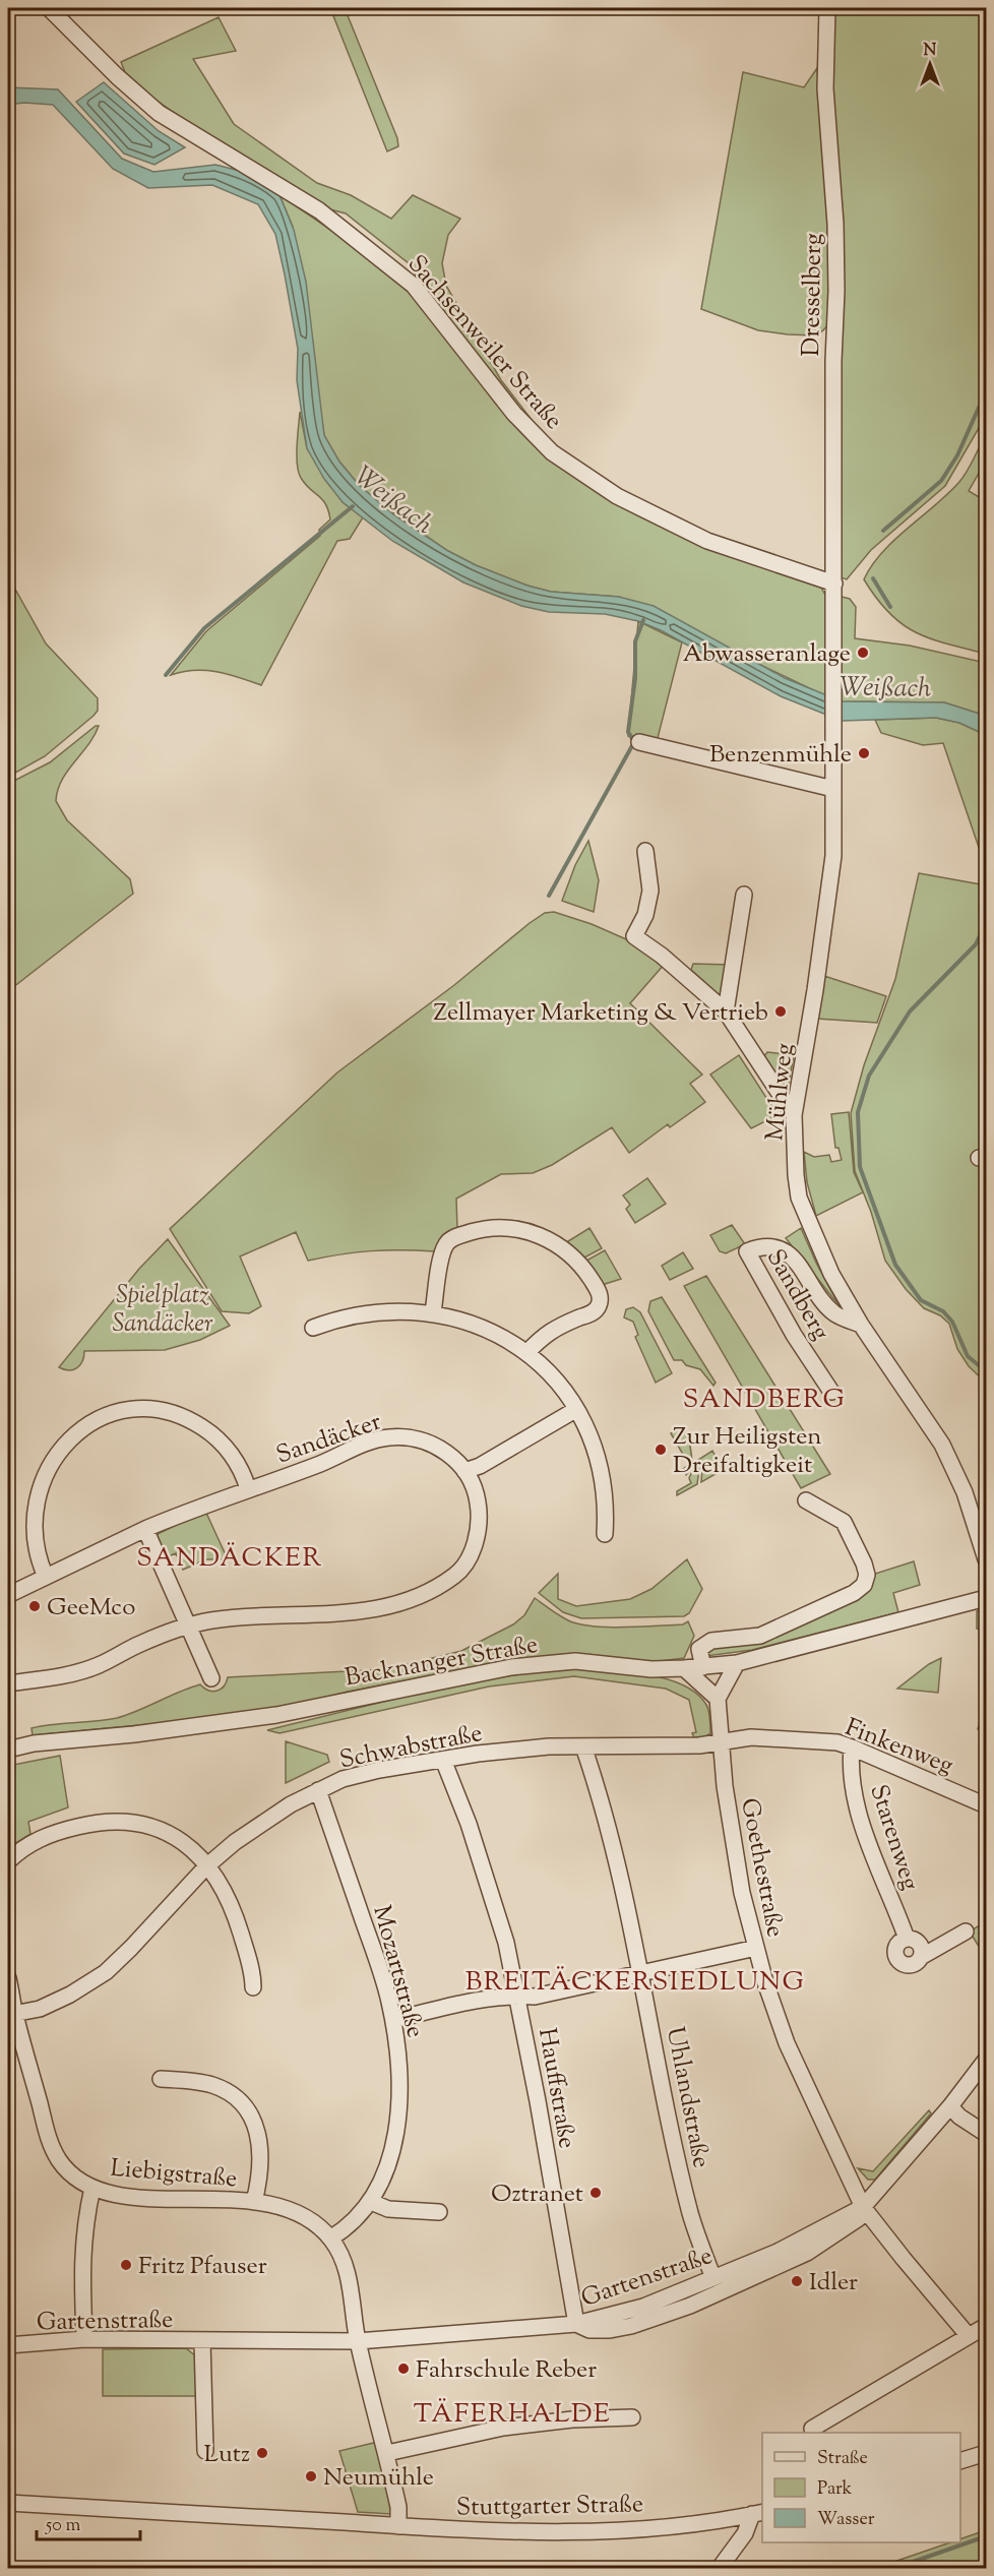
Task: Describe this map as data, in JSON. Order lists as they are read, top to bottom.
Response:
{
  "streets": {
    "street": [
      "Dresselberg",
      "Sachsenweiler Straße",
      "Mühlweg",
      "Sandberg",
      "Sandäcker",
      "Backnanger Straße",
      "Schwabstraße",
      "Finkenweg",
      "Starenweg",
      "Goethestraße",
      "Mozartstraße",
      "Hauffstraße",
      "Uhlandstraße",
      "Liebigstraße",
      "Gartenstraße",
      "Stuttgarter Straße"
    ]
  },
  "crossings": [
    ["Dresselberg", "Sachsenweiler Straße"],
    ["Dresselberg", "Mühlweg"],
    ["Sachsenweiler Straße", "Mühlweg"],
    ["Mühlweg", "Sandberg"],
    ["Schwabstraße", "Finkenweg"],
    ["Schwabstraße", "Goethestraße"],
    ["Schwabstraße", "Mozartstraße"],
    ["Schwabstraße", "Hauffstraße"],
    ["Schwabstraße", "Uhlandstraße"],
    ["Schwabstraße", "Liebigstraße"],
    ["Finkenweg", "Starenweg"],
    ["Finkenweg", "Goethestraße"],
    ["Goethestraße", "Gartenstraße"],
    ["Mozartstraße", "Liebigstraße"],
    ["Hauffstraße", "Gartenstraße"],
    ["Uhlandstraße", "Gartenstraße"],
    ["Liebigstraße", "Gartenstraße"]
  ],
  "districts": [
    "SANDBERG",
    "SANDÄCKER",
    "BREITÄCKERSIEDLUNG",
    "TÄFERHALDE"
  ],
  "water": ["Weißach"],
  "parks": ["Spielplatz Sandäcker"],
  "places": [
    "Abwasseranlage",
    "Benzenmühle",
    "Zellmayer Marketing & Vertrieb",
    "Zur Heiligsten Dreifaltigkeit",
    "GeeMco",
    "Oztranet",
    "Fritz Pfauser",
    "Idler",
    "Fahrschule Reber",
    "Lutz",
    "Neumühle"
  ],
  "legend": ["Straße", "Park", "Wasser"],
  "scale_bar": "50 m",
  "north": "top"
}
